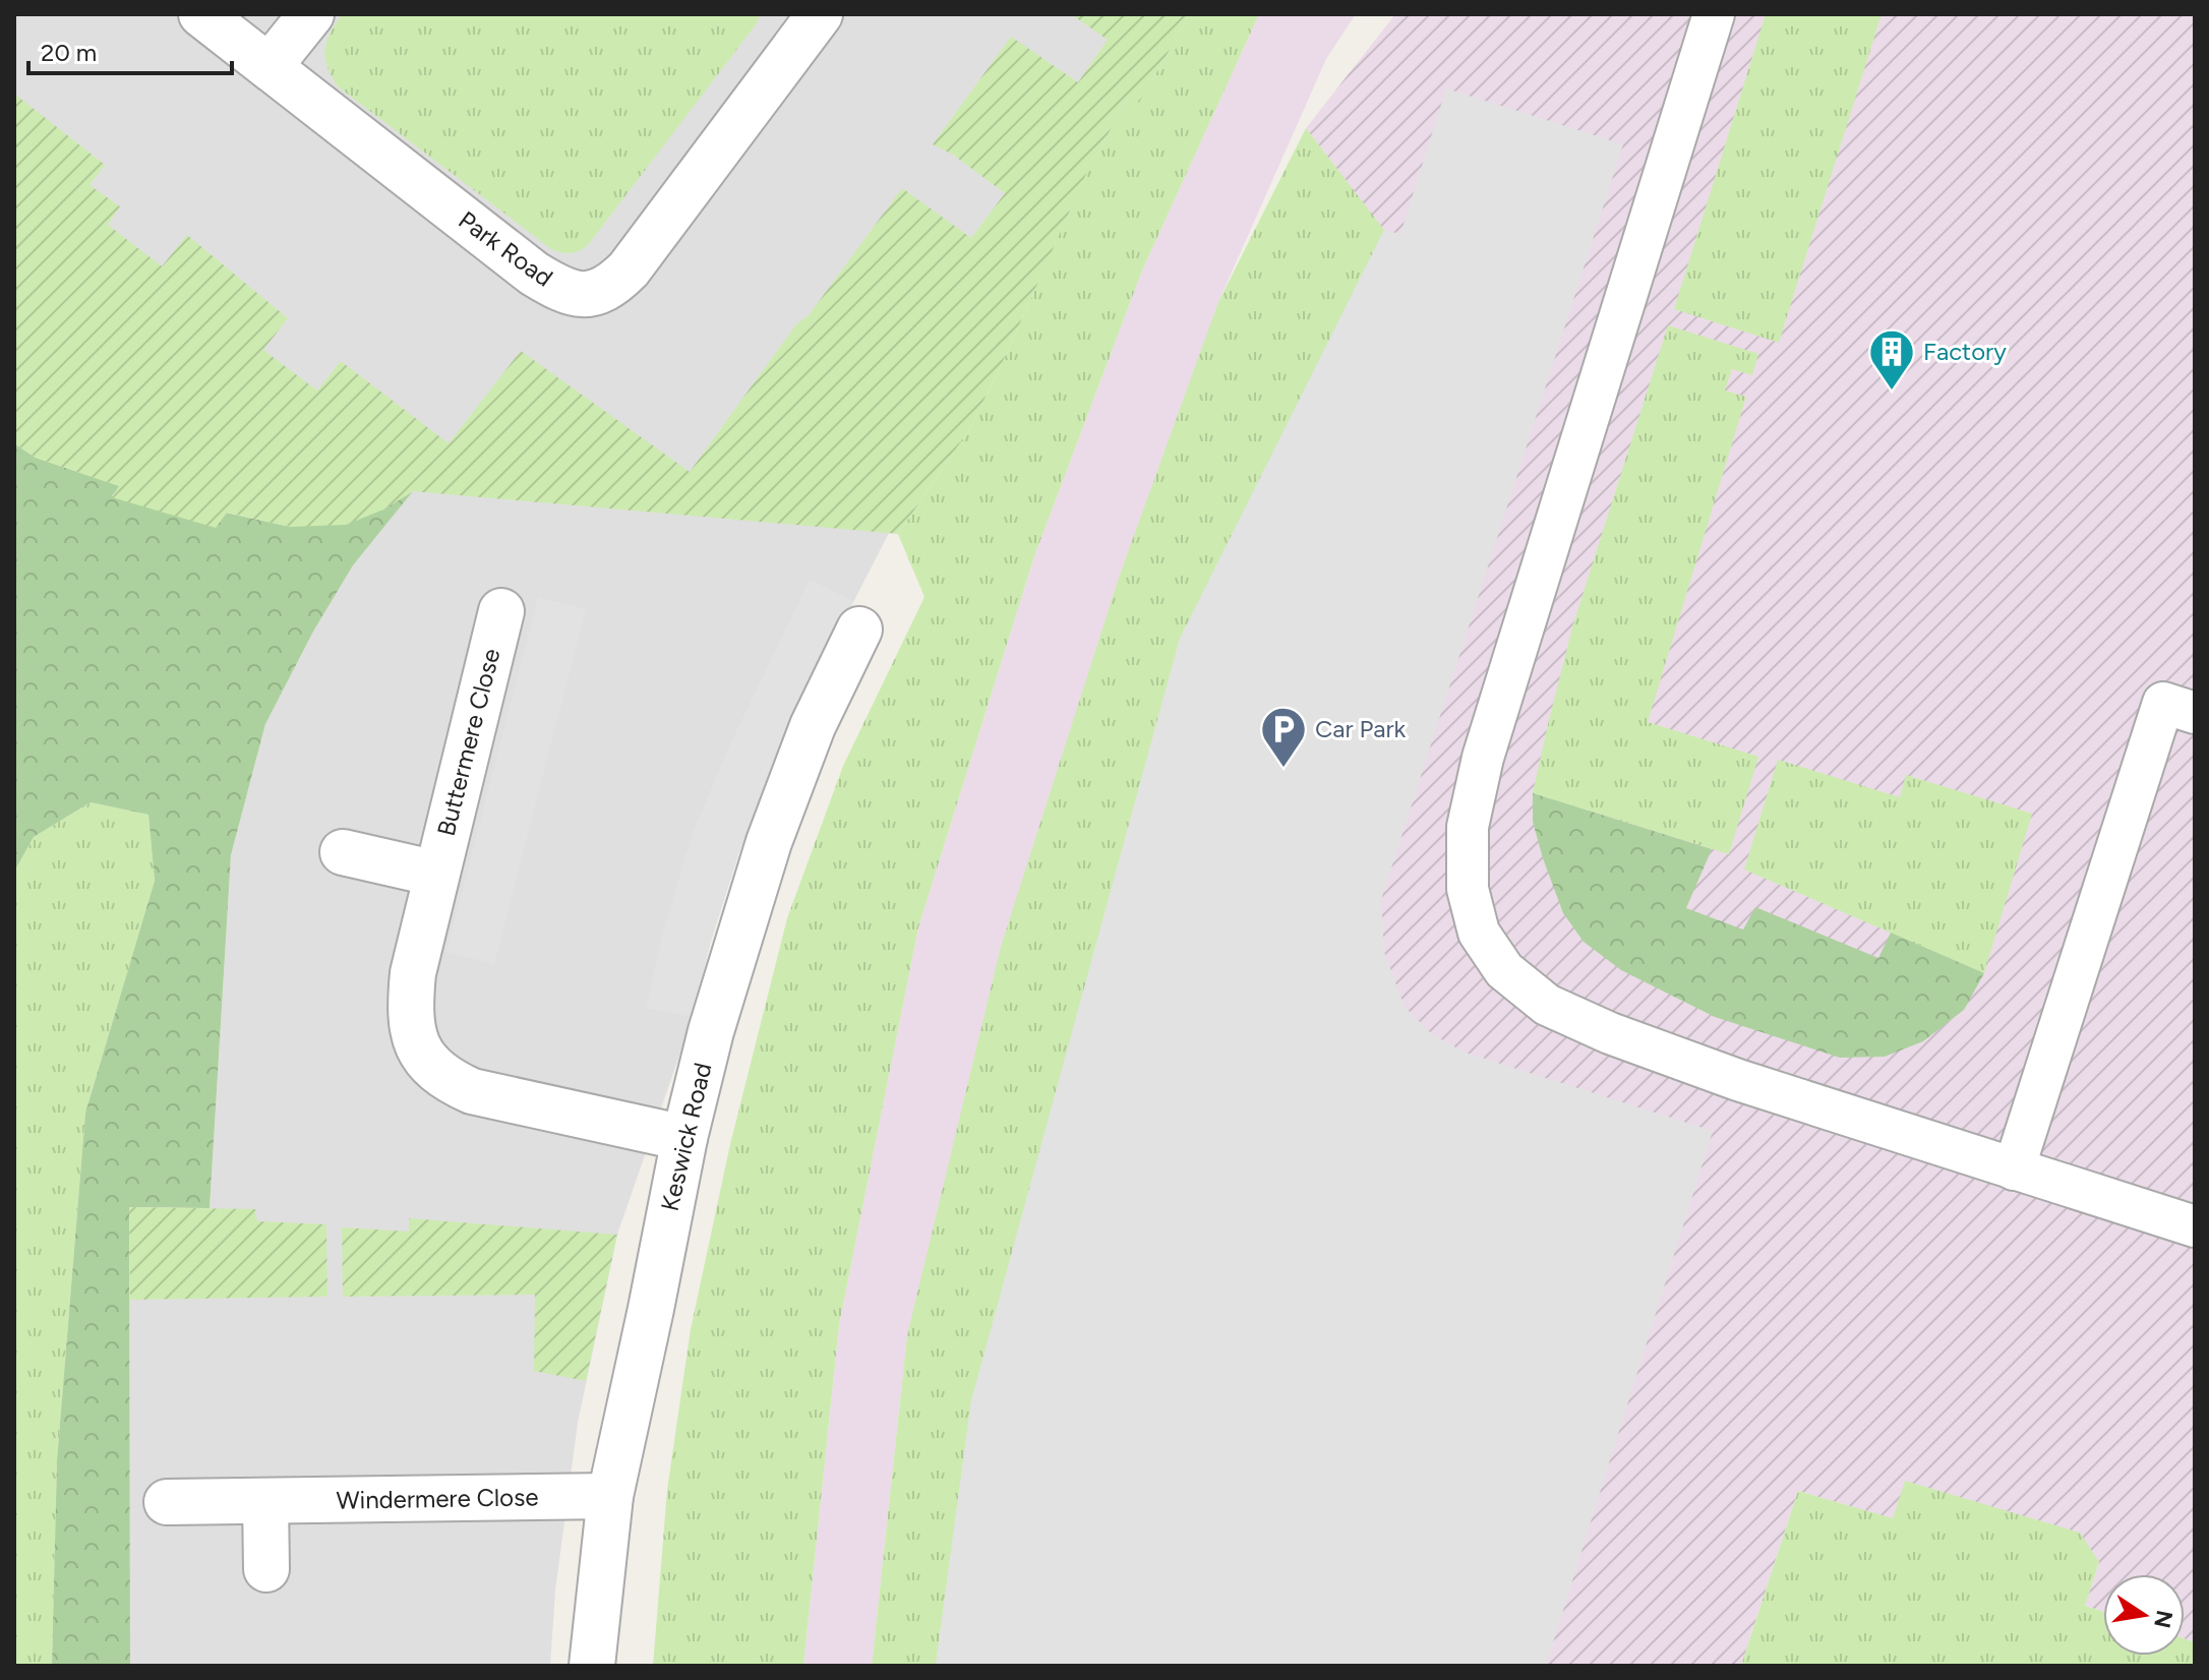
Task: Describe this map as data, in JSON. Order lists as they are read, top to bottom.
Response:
{
  "streets": {
    "street": [
      "Park Road",
      "Buttermere Close",
      "Keswick Road",
      "Windermere Close"
    ]
  },
  "crossings": [
    ["Buttermere Close", "Keswick Road"],
    ["Keswick Road", "Windermere Close"]
  ],
  "places": {
    "building": ["Factory"],
    "parking": ["Car Park"]
  },
  "scale_bar": "20 m",
  "north": "right"
}
